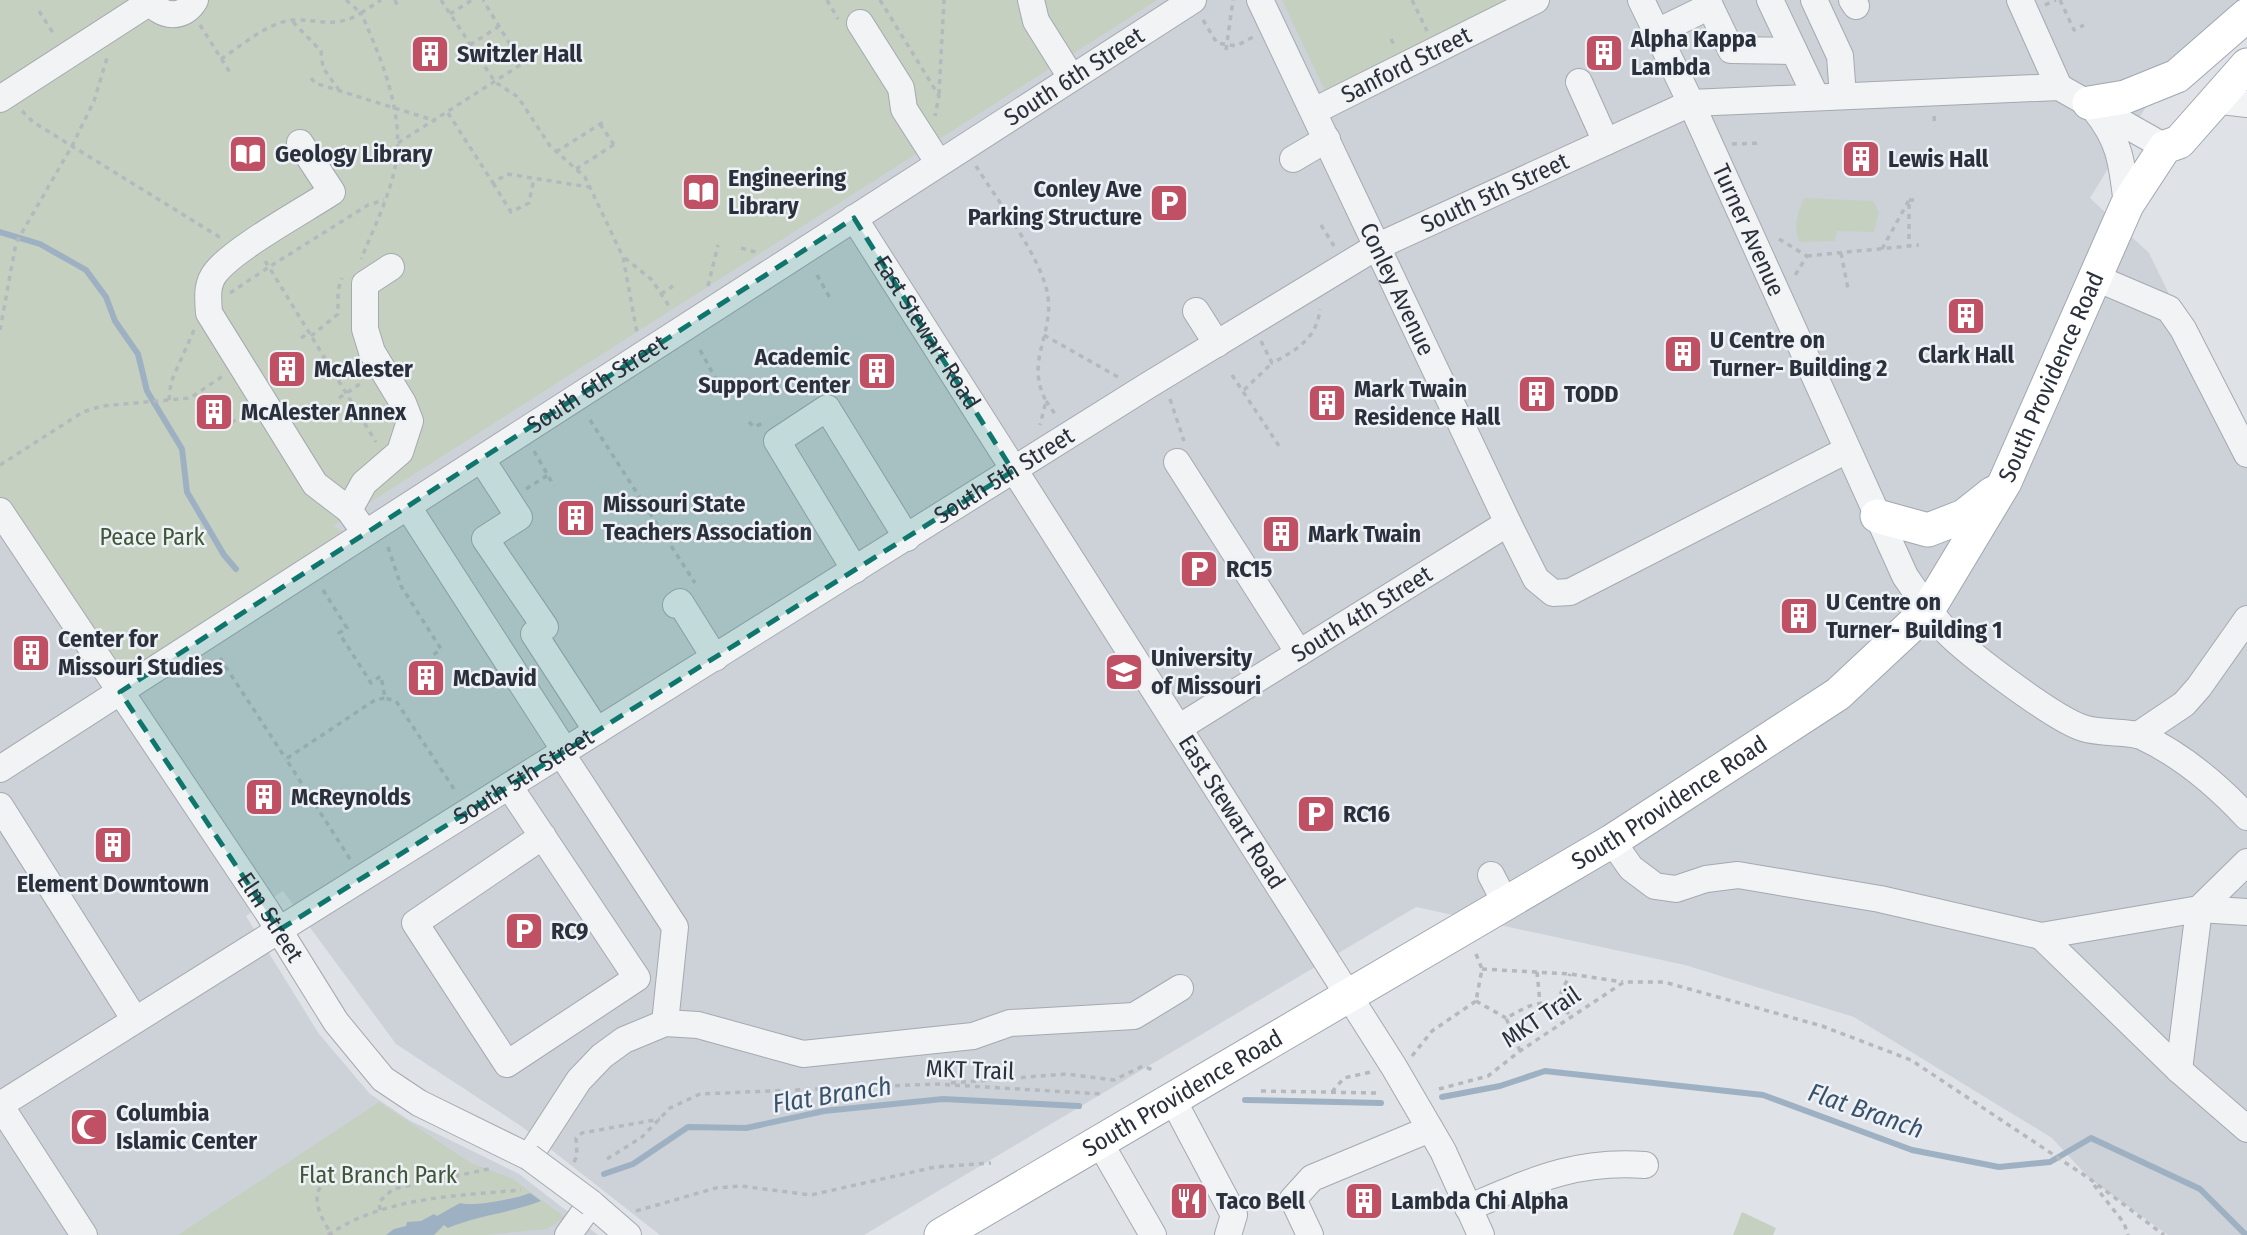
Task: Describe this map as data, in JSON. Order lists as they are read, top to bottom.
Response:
{
  "streets": {
    "main road": ["South Providence Road"],
    "street": [
      "Sanford Street",
      "South 6th Street",
      "South 5th Street",
      "Turner Avenue",
      "Conley Avenue",
      "East Stewart Road",
      "South 4th Street",
      "Elm Street"
    ],
    "path": ["MKT Trail"]
  },
  "crossings": [
    ["Sanford Street", "Conley Avenue"],
    ["South 6th Street", "East Stewart Road"],
    ["South 6th Street", "Elm Street"],
    ["South 5th Street", "Turner Avenue"],
    ["South 5th Street", "Conley Avenue"],
    ["South 5th Street", "East Stewart Road"],
    ["South 5th Street", "Elm Street"],
    ["Turner Avenue", "Conley Avenue"],
    ["Turner Avenue", "South Providence Road"],
    ["Conley Avenue", "South 4th Street"],
    ["East Stewart Road", "South Providence Road"],
    ["East Stewart Road", "South 4th Street"]
  ],
  "water": ["Flat Branch"],
  "parks": ["Peace Park", "Flat Branch Park"],
  "places": {
    "building": [
      "Alpha Kappa Lambda",
      "Switzler Hall",
      "Lewis Hall",
      "Clark Hall",
      "U Centre on Turner- Building 2",
      "McAlester",
      "Academic Support Center",
      "TODD",
      "Mark Twain Residence Hall",
      "McAlester Annex",
      "Missouri State Teachers Association",
      "Mark Twain",
      "U Centre on Turner- Building 1",
      "Center for Missouri Studies",
      "McDavid",
      "McReynolds",
      "Element Downtown",
      "Lambda Chi Alpha"
    ],
    "library": ["Geology Library", "Engineering Library"],
    "parking": [
      "Conley Ave Parking Structure",
      "RC15",
      "RC16",
      "RC9"
    ],
    "school or university": ["University of Missouri"],
    "mosque": ["Columbia Islamic Center"],
    "restaurant": ["Taco Bell"]
  }
}
